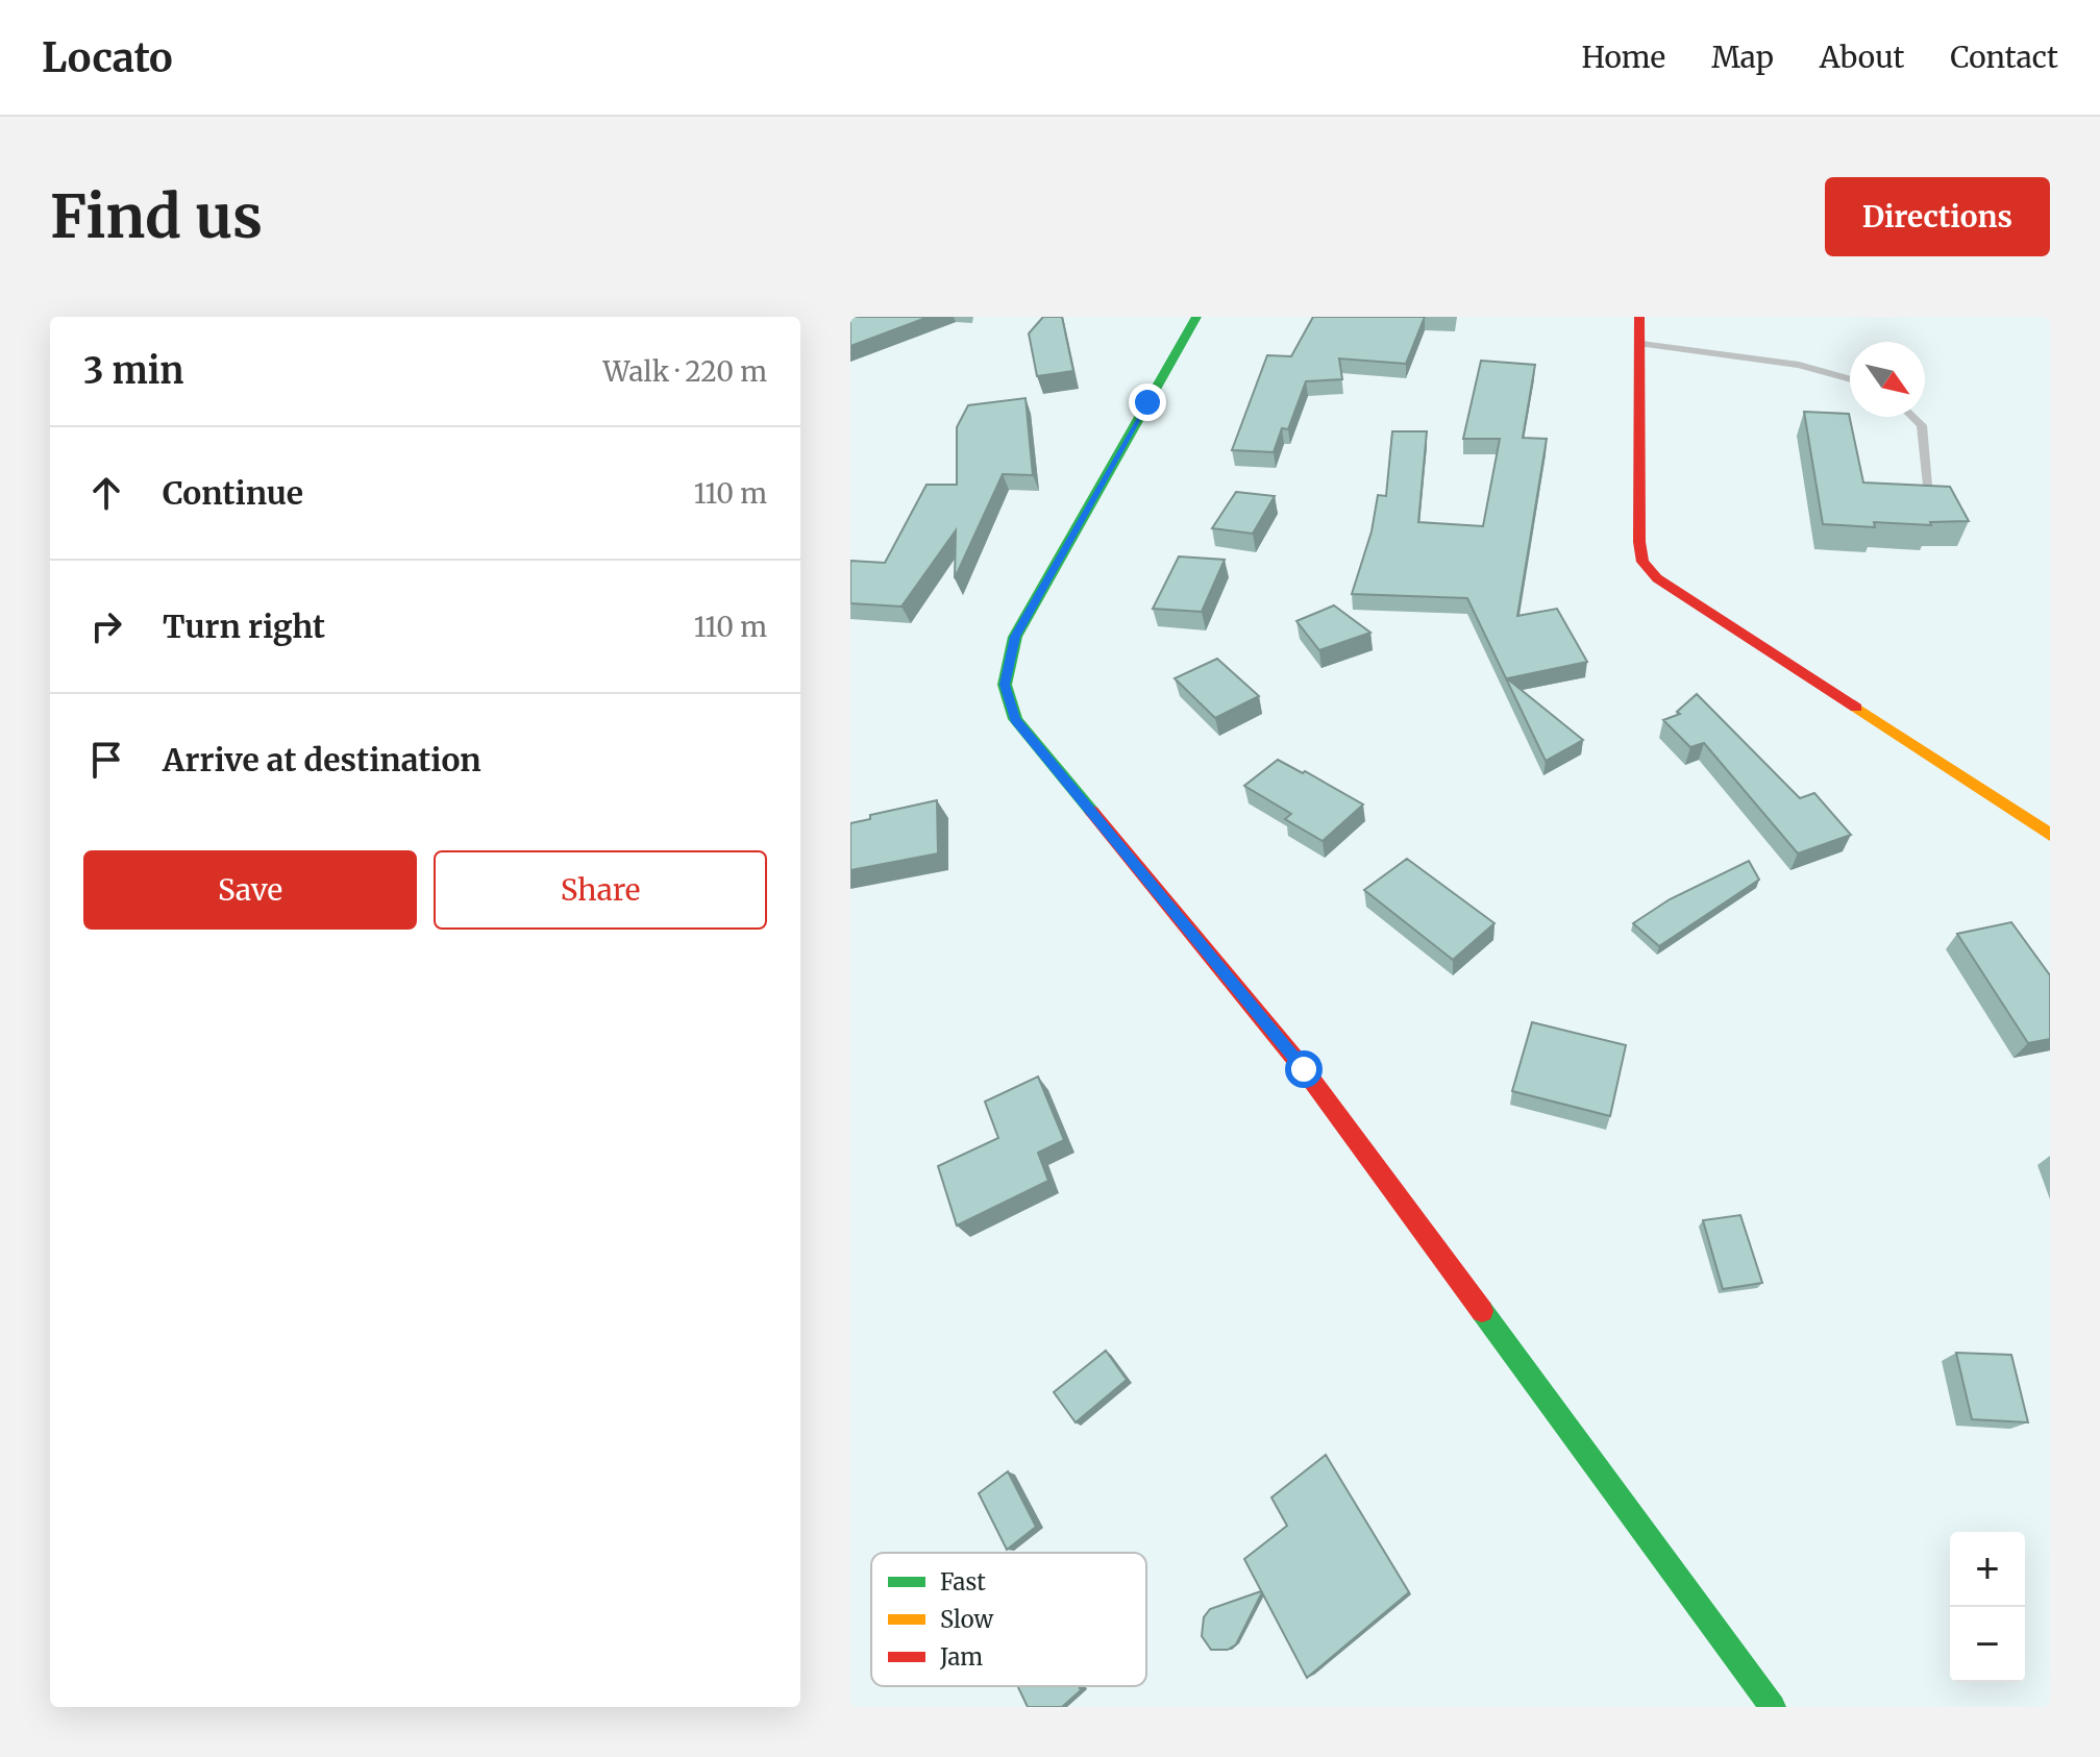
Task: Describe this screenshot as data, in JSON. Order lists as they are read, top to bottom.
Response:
{
  "legend": ["Fast", "Slow", "Jam"],
  "north": "bottom right",
  "page": {
    "header": "Locato",
    "nav": [
      "Home",
      "Map",
      "About",
      "Contact"
    ],
    "buttons": [
      "Directions",
      ["Save", "Share"]
    ],
    "title": "Find us",
    "heading": ["3 min", "Walk · 220 m"],
    "list": [
      ["Continue", "110 m"],
      ["Turn right", "110 m"],
      "Arrive at destination"
    ],
    "map_buttons": ["+", "−"]
  }
}
